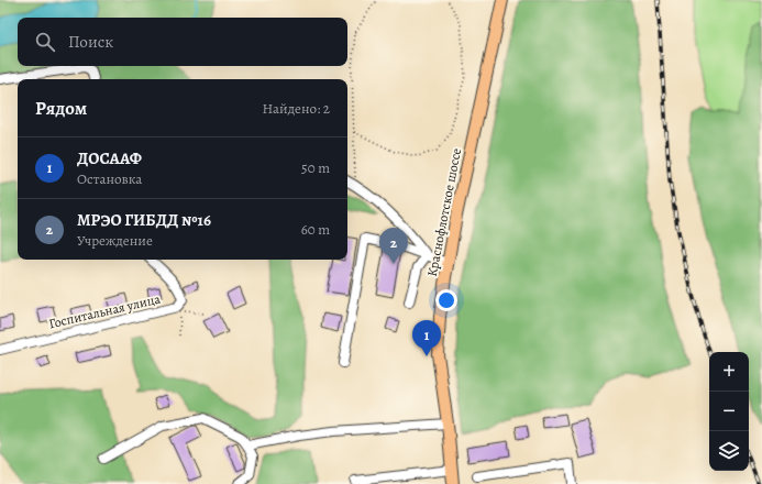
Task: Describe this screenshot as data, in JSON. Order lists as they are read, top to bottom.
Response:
{
  "streets": {
    "main road": ["Краснофлотское шоссе"],
    "street": ["Госпитальная улица"]
  },
  "page": {
    "search": "Поиск",
    "heading": ["Рядом", "Найдено: 2"],
    "list": [
      {
        "mark": "1",
        "name": "ДОСААФ",
        "note": "Остановка",
        "value": "50 m"
      },
      {
        "mark": "2",
        "name": "МРЭО ГИБДД №16",
        "note": "Учреждение",
        "value": "60 m"
      }
    ],
    "pins": ["2", "1"],
    "map_buttons": ["+", "−"]
  }
}
